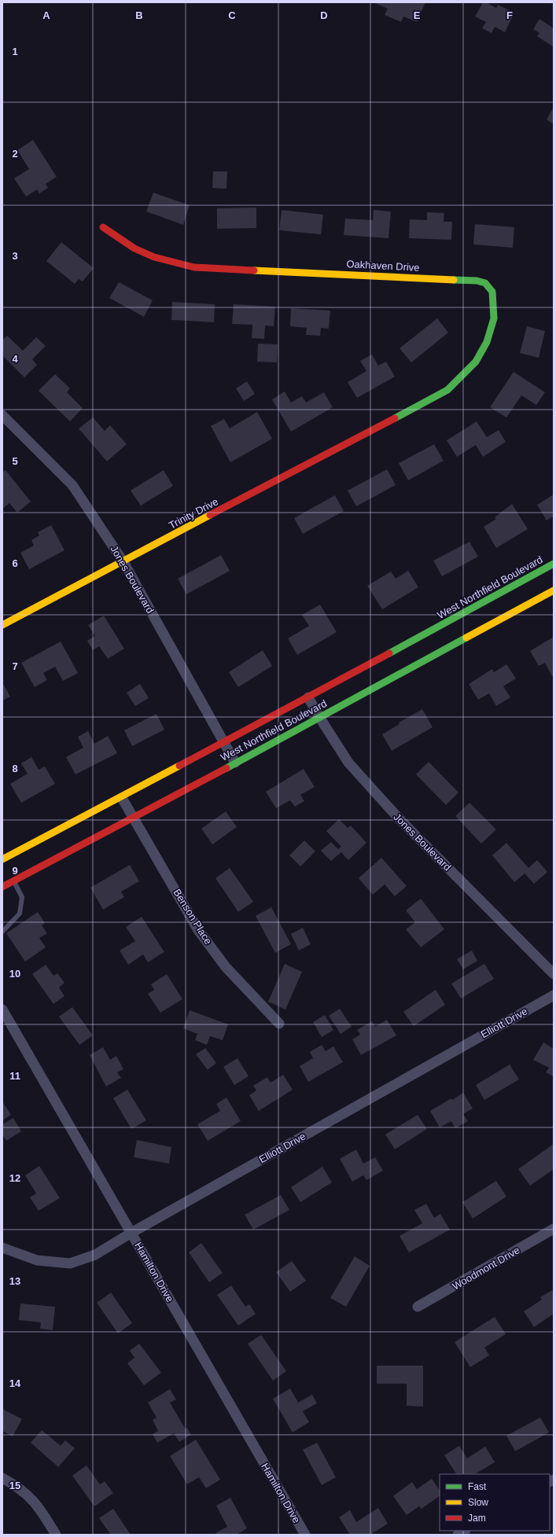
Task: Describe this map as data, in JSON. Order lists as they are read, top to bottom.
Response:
{
  "streets": {
    "main road": ["Oakhaven Drive", "Trinity Drive", "West Northfield Boulevard"],
    "street": [
      "Jones Boulevard",
      "Benson Place",
      "Elliott Drive",
      "Woodmont Drive",
      "Hamilton Drive"
    ]
  },
  "crossings": [
    ["Oakhaven Drive", "Trinity Drive"],
    ["Trinity Drive", "Jones Boulevard"],
    ["Jones Boulevard", "West Northfield Boulevard"],
    ["West Northfield Boulevard", "Benson Place"],
    ["Elliott Drive", "Hamilton Drive"]
  ],
  "legend": ["Fast", "Slow", "Jam"],
  "grid": {
    "columns": [
      "A",
      "B",
      "C",
      "D",
      "E",
      "F"
    ],
    "rows": [
      "1",
      "2",
      "3",
      "4",
      "5",
      "6",
      "7",
      "8",
      "9",
      "10",
      "11",
      "12",
      "13",
      "14",
      "15"
    ]
  }
}
